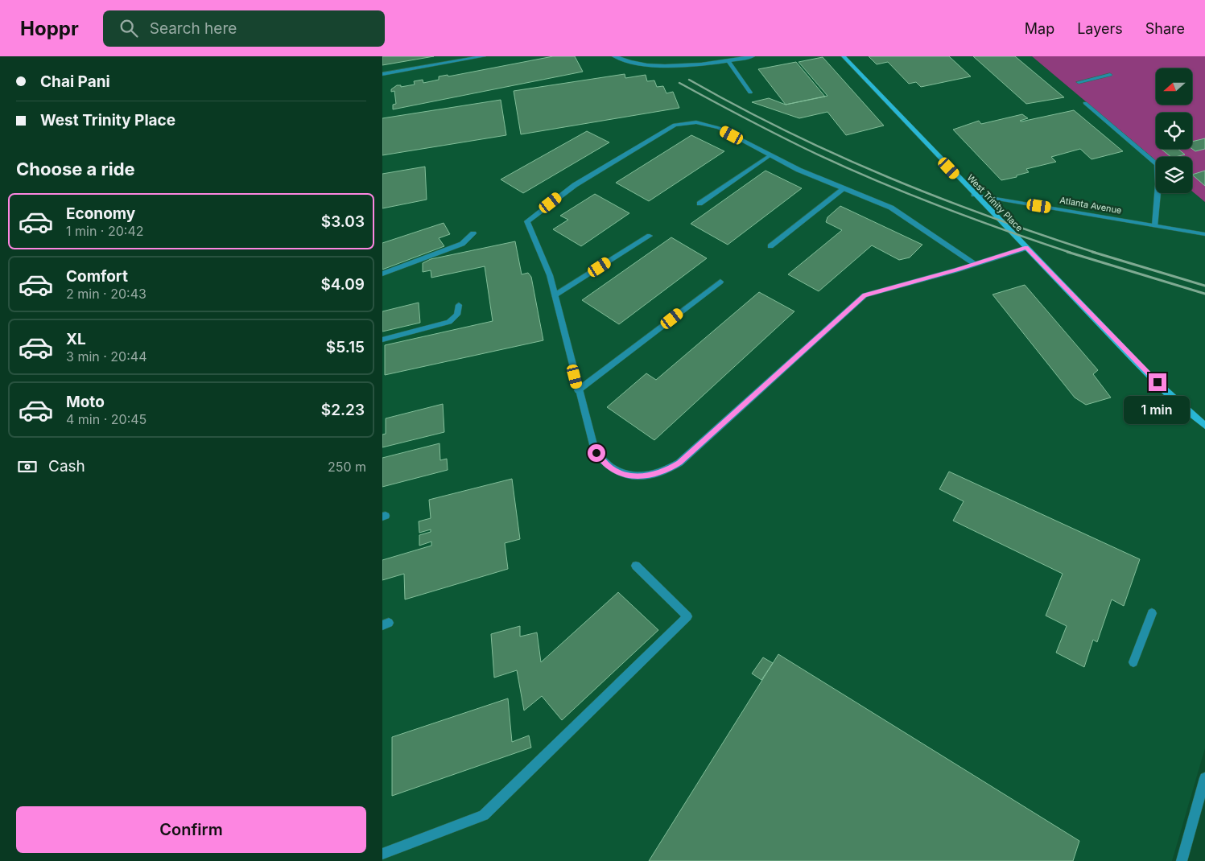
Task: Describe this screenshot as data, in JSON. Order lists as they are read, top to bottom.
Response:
{
  "streets": {
    "street": ["West Trinity Place", "Atlanta Avenue"]
  },
  "crossings": [
    ["West Trinity Place", "Atlanta Avenue"]
  ],
  "north": "left",
  "page": {
    "header": "Hoppr",
    "search": "Search here",
    "nav": ["Map", "Layers", "Share"],
    "banner": ["Chai Pani", "West Trinity Place"],
    "heading": "Choose a ride",
    "list": [
      {
        "name": "Economy",
        "note": "1 min · 20:42",
        "value": "$3.03"
      },
      {
        "name": "Comfort",
        "note": "2 min · 20:43",
        "value": "$4.09"
      },
      {
        "name": "XL",
        "note": "3 min · 20:44",
        "value": "$5.15"
      },
      {
        "name": "Moto",
        "note": "4 min · 20:45",
        "value": "$2.23"
      }
    ],
    "bubble": "1 min",
    "pay": ["Cash", "250 m"],
    "buttons": "Confirm"
  }
}
